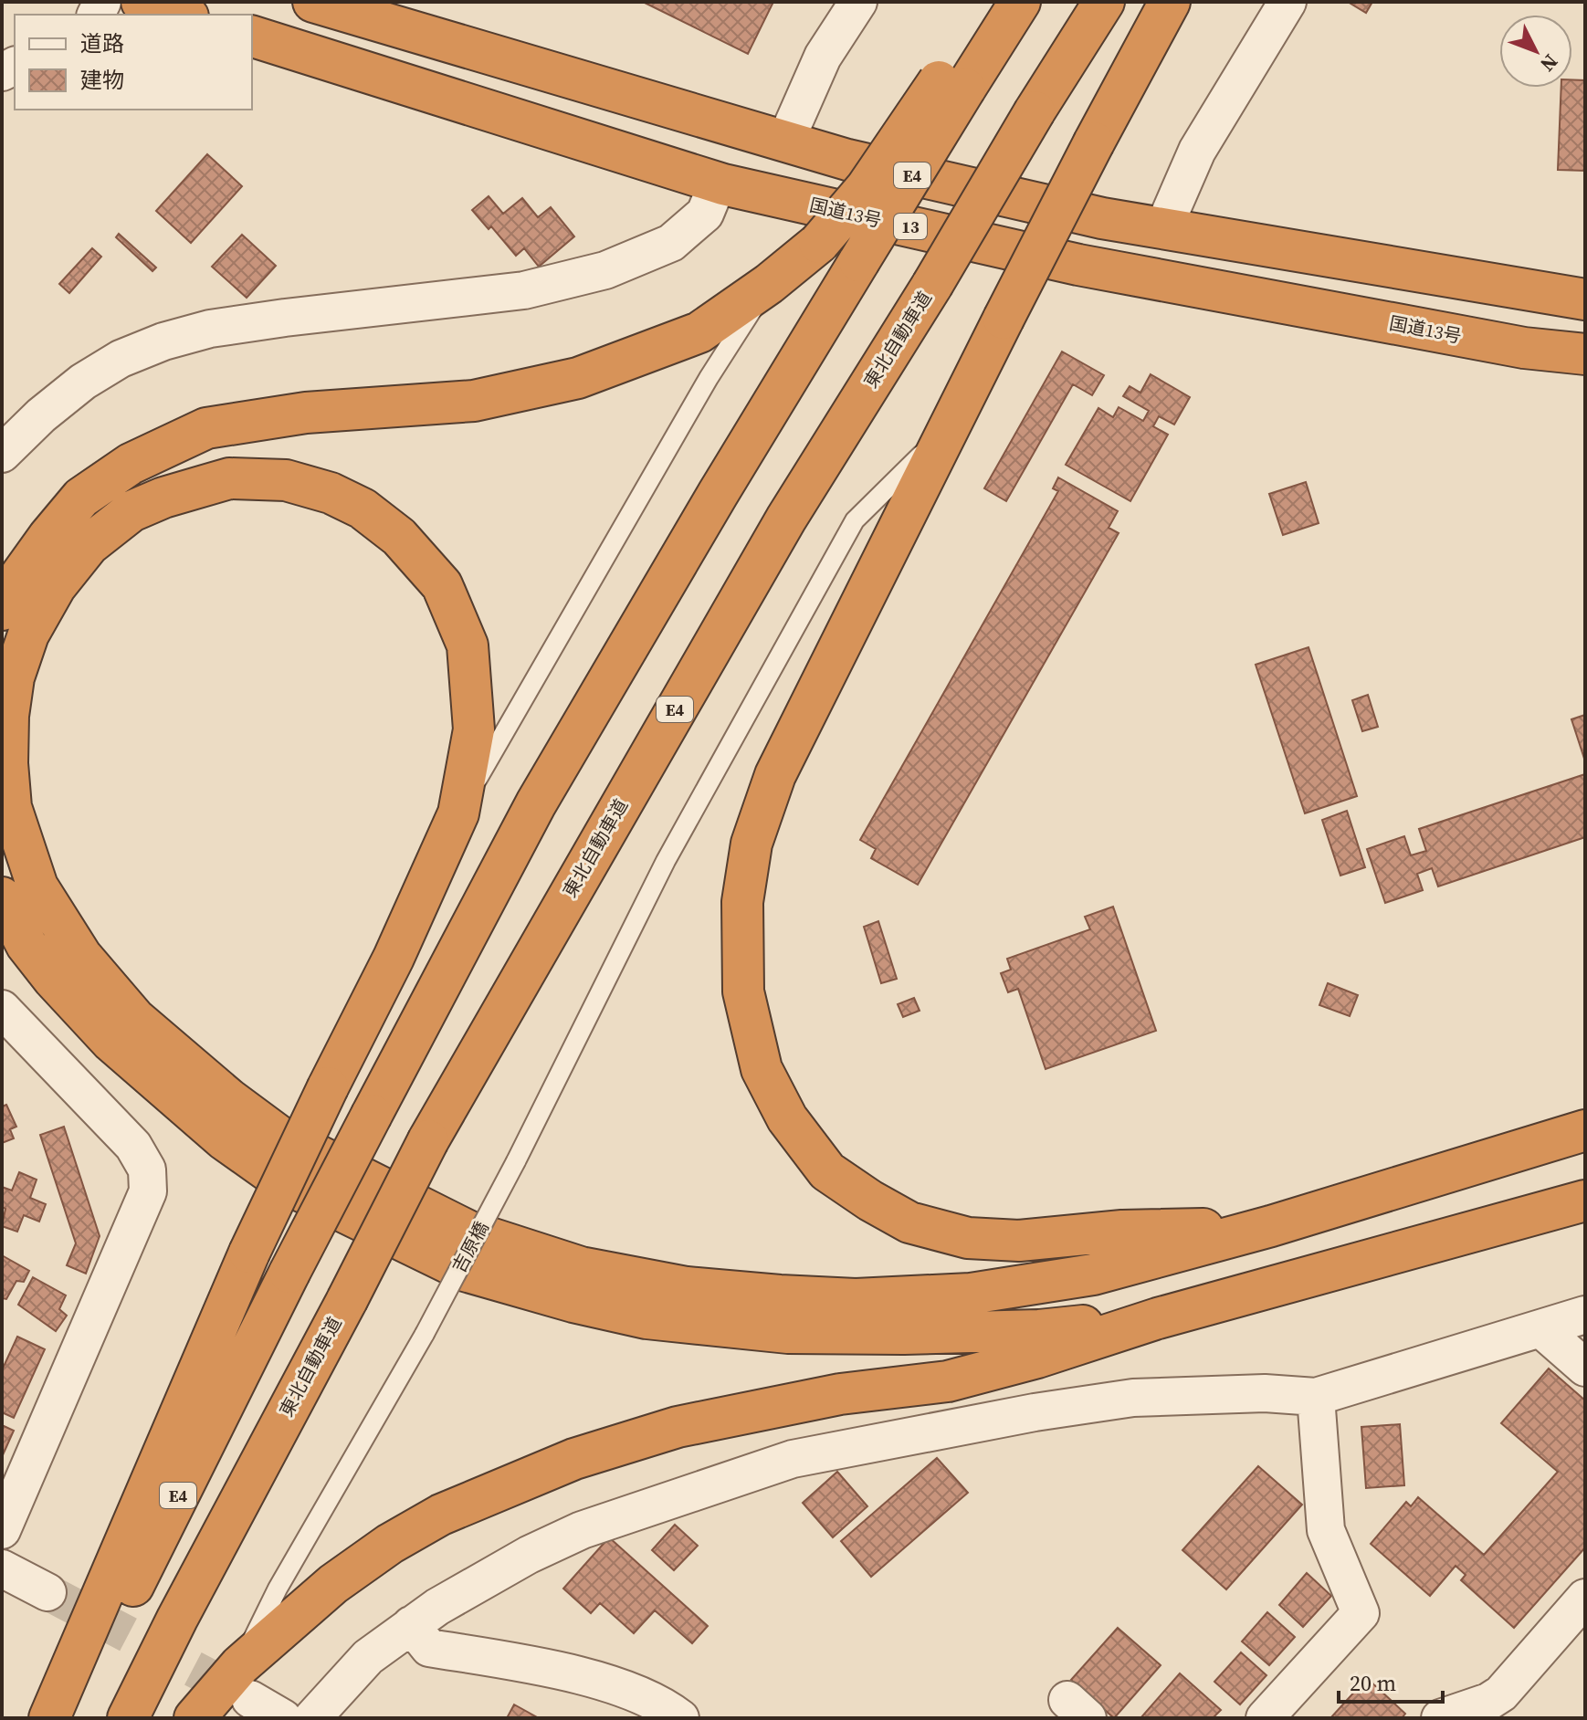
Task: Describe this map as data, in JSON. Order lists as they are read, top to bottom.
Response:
{
  "streets": {
    "highway": [
      "E4",
      "国道13号",
      "13",
      "東北自動車道"
    ],
    "lane": ["吉原橋"]
  },
  "legend": ["道路", "建物"],
  "scale_bar": "20 m",
  "north": "bottom right"
}
